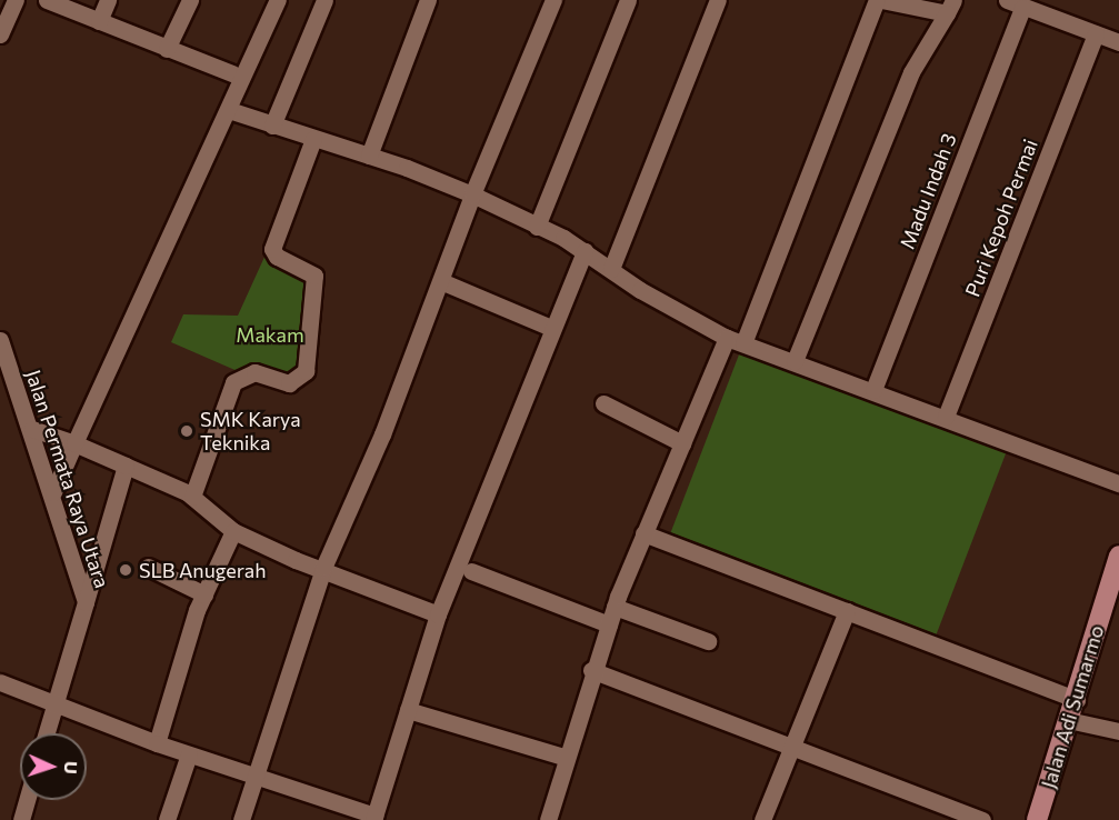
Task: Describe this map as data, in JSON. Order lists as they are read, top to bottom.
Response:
{
  "streets": {
    "main road": ["Jalan Adi Sumarmo"],
    "street": ["Madu Indah 3", "Puri Kepoh Permai", "Jalan Permata Raya Utara"]
  },
  "parks": ["Makam"],
  "places": ["SMK Karya Teknika", "SLB Anugerah"],
  "north": "right"
}
